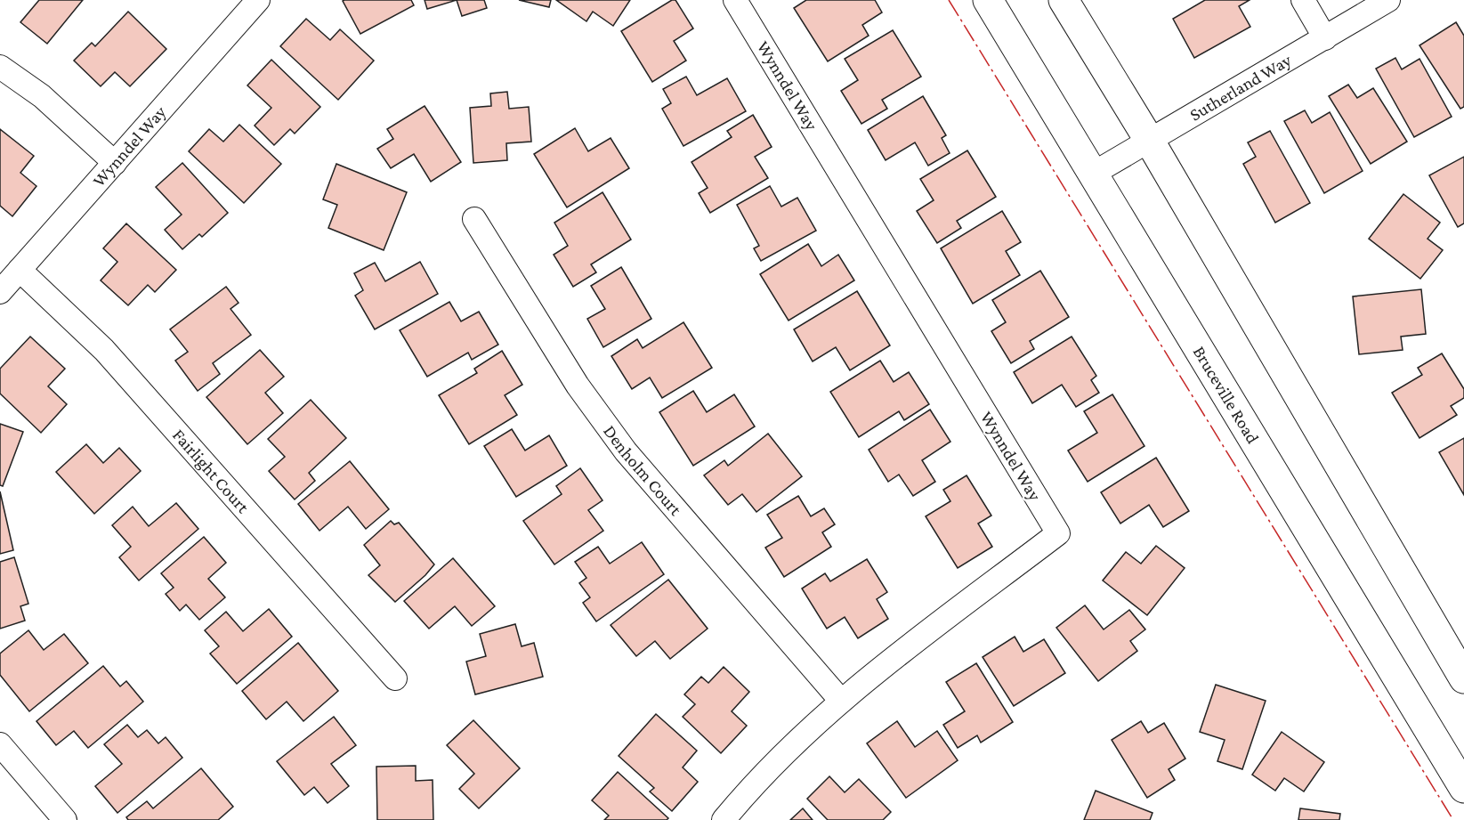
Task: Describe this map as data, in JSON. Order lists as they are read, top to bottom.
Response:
{
  "streets": {
    "main road": ["Bruceville Road"],
    "street": [
      "Wynndel Way",
      "Sutherland Way",
      "Fairlight Court",
      "Denholm Court"
    ]
  },
  "crossings": [
    ["Wynndel Way", "Fairlight Court"],
    ["Wynndel Way", "Denholm Court"],
    ["Sutherland Way", "Bruceville Road"]
  ]
}
